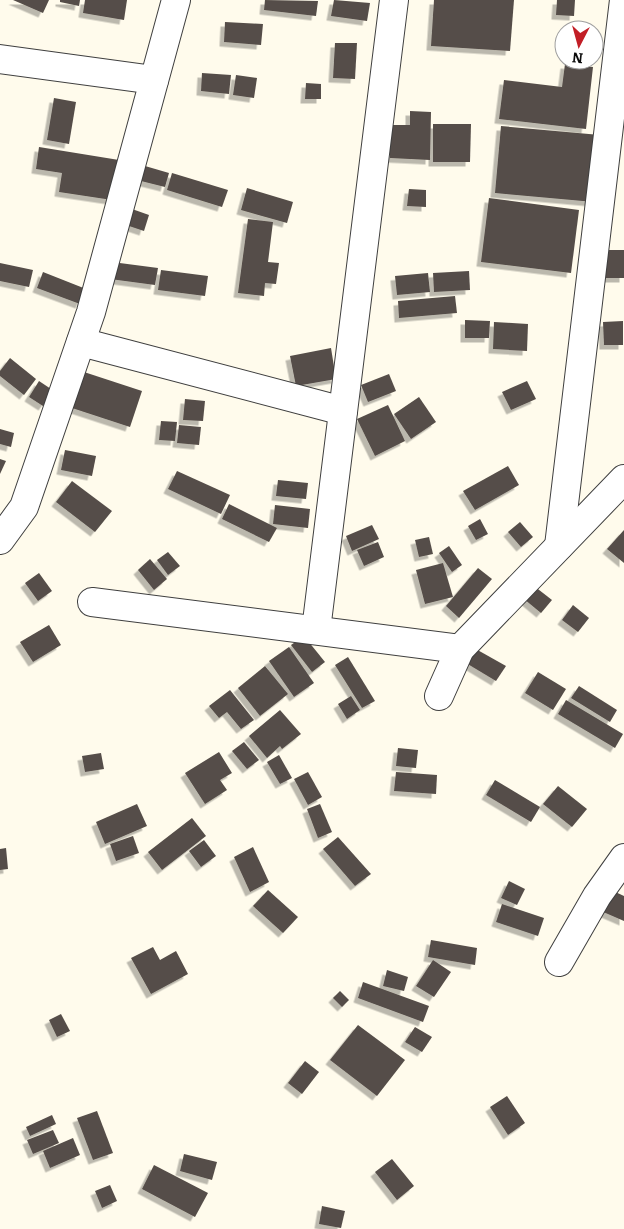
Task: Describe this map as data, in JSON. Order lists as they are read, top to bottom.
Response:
{
  "north": "bottom"
}
